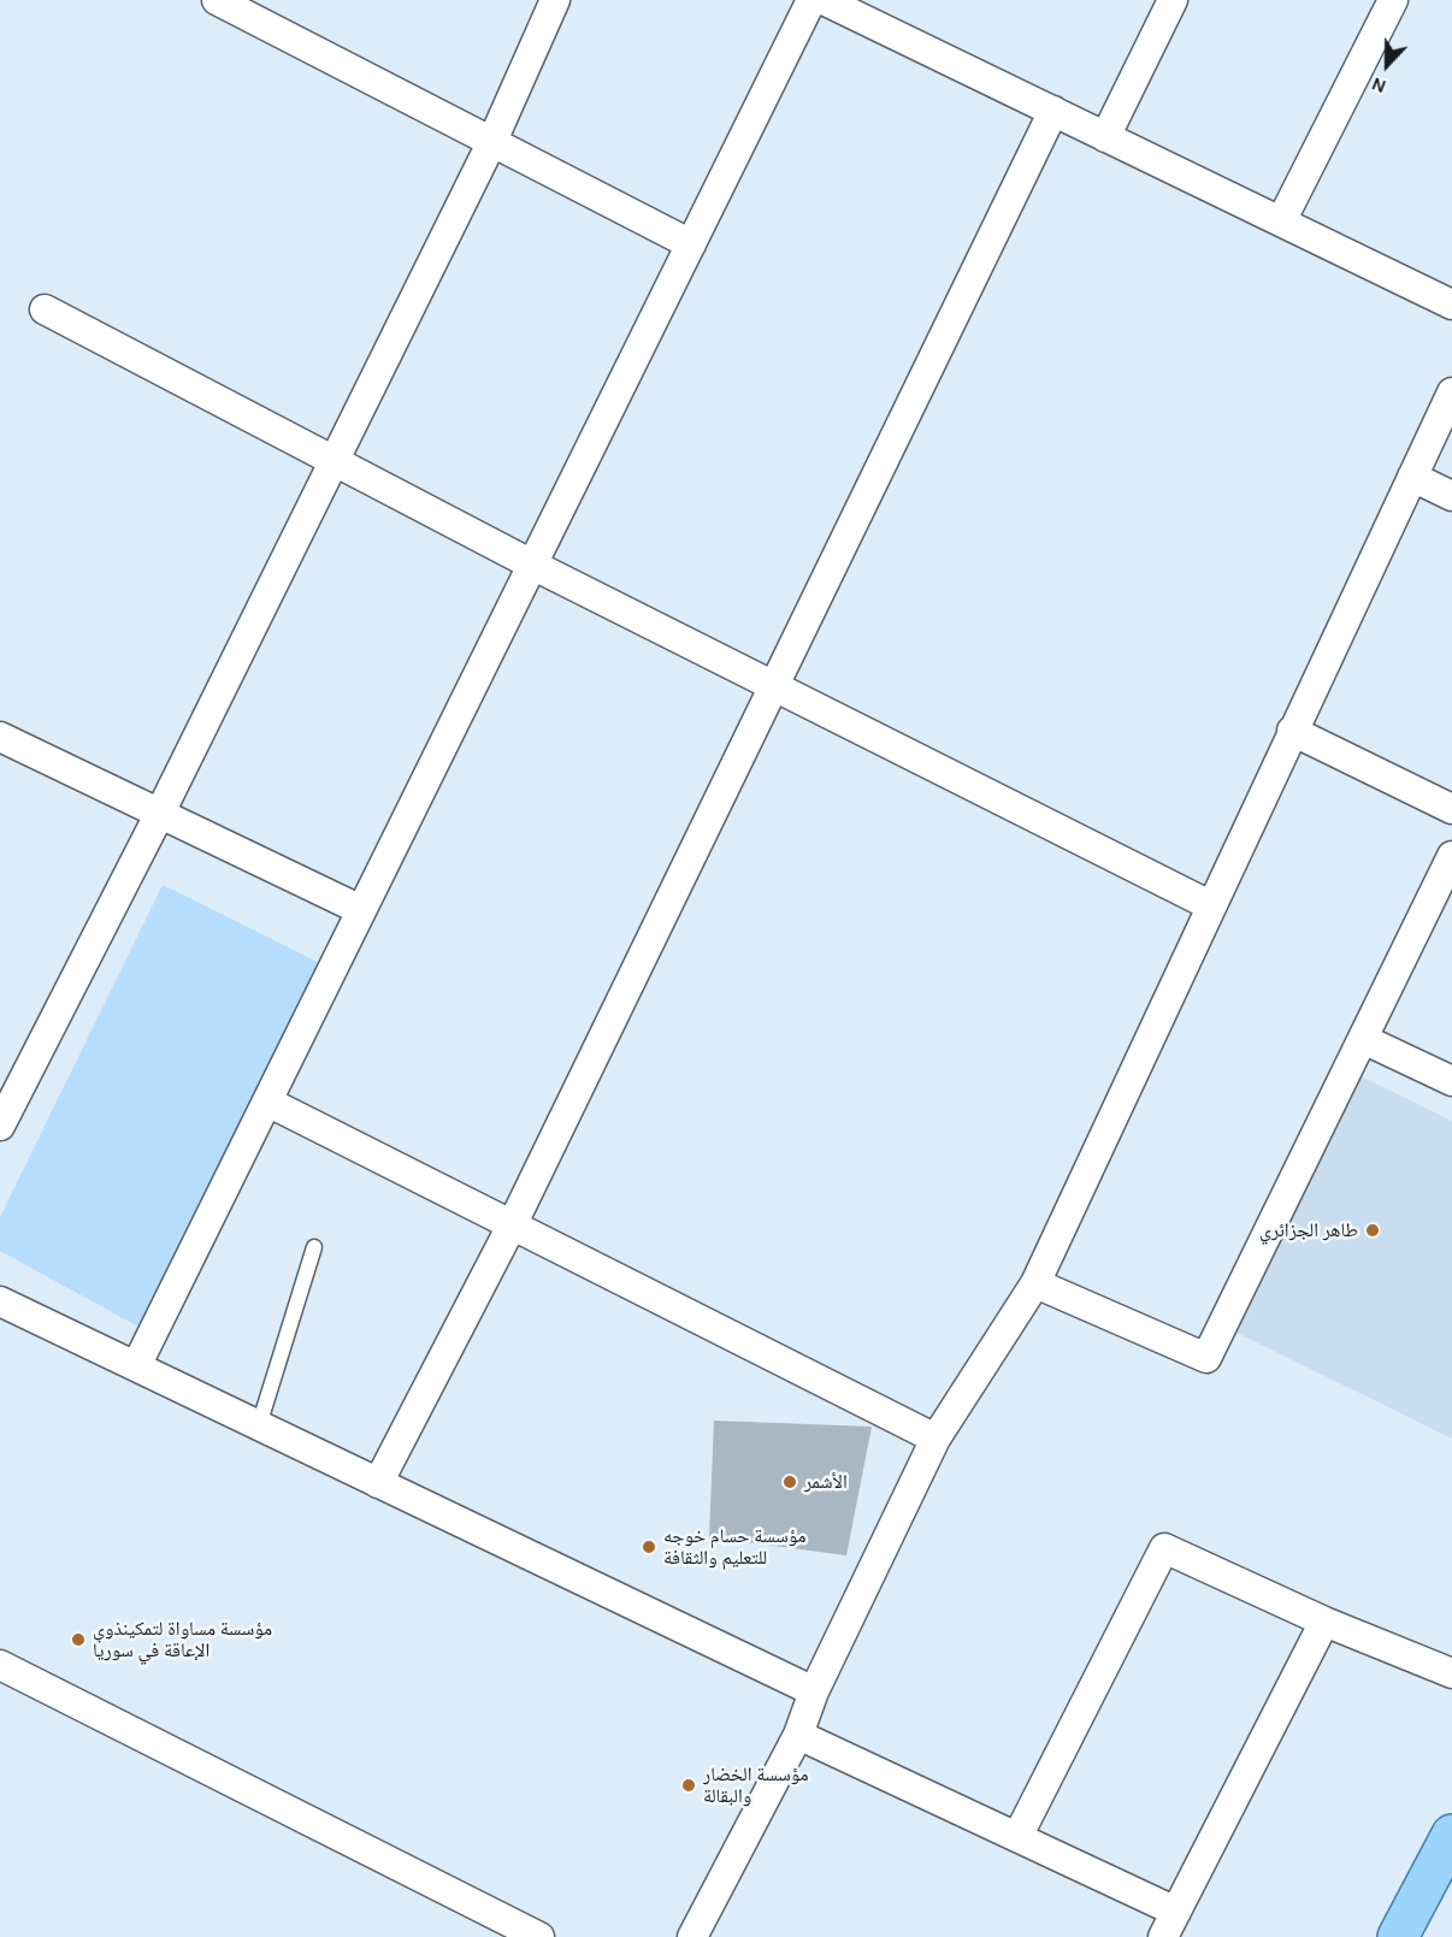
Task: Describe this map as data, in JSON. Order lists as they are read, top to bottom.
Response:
{
  "places": [
    "طاهر الجزائري",
    "الأشمر",
    "مؤسسة حسام خوجه للتعليم والثقافة",
    "مؤسسة مساواة لتمكينذوي الإعاقة في سوريا",
    "مؤسسة الخضار والبقالة"
  ],
  "north": "bottom"
}
